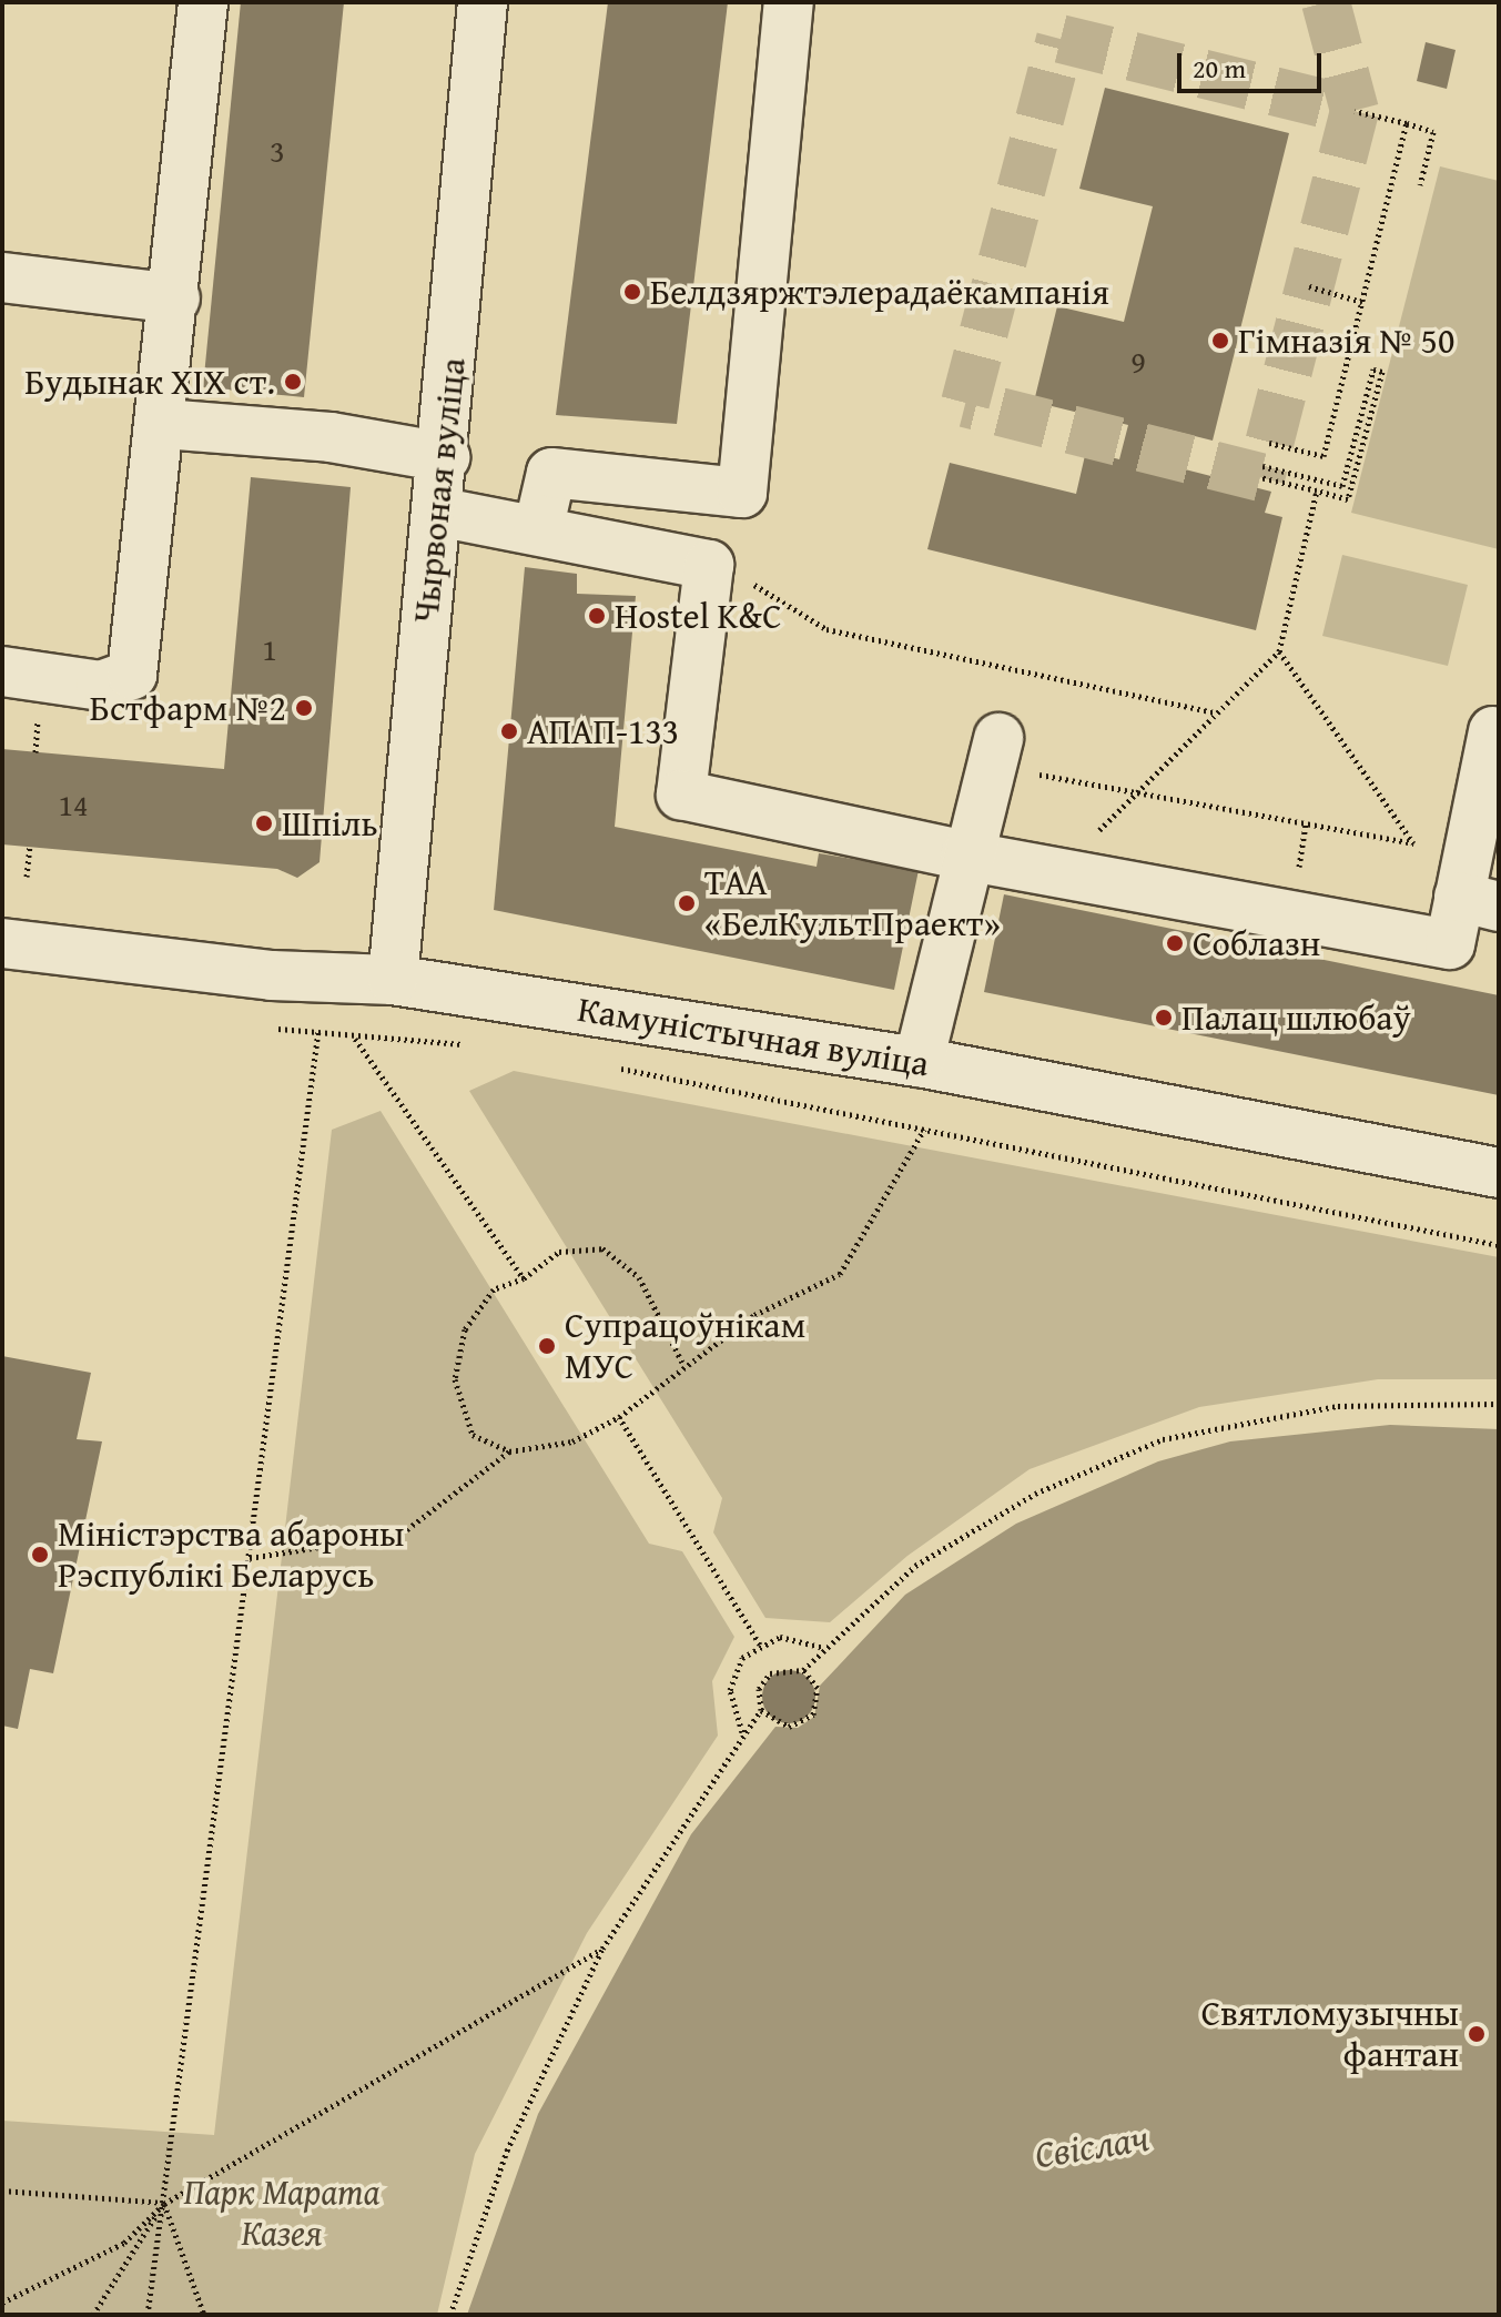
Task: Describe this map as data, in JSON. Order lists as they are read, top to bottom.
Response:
{
  "streets": {
    "street": ["Чырвоная вуліца", "Камуністычная вуліца"]
  },
  "crossings": [
    ["Чырвоная вуліца", "Камуністычная вуліца"]
  ],
  "water": ["Свіслач"],
  "parks": ["Парк Марата Казея"],
  "places": [
    "Белдзяржтэлерадаёкампанія",
    "Гімназія № 50",
    "Будынак XIX ст.",
    "Hostel K&C",
    "Бстфарм №2",
    "АПАП-133",
    "Шпіль",
    "ТАА «БелКультПраект»",
    "Соблазн",
    "Палац шлюбаў",
    "Супрацоўнікам МУС",
    "Міністэрства абароны Рэспублікі Беларусь",
    "Святломузычны фантан"
  ],
  "house_numbers": [
    "3",
    "9",
    "1",
    "14"
  ],
  "scale_bar": "20 m"
}
